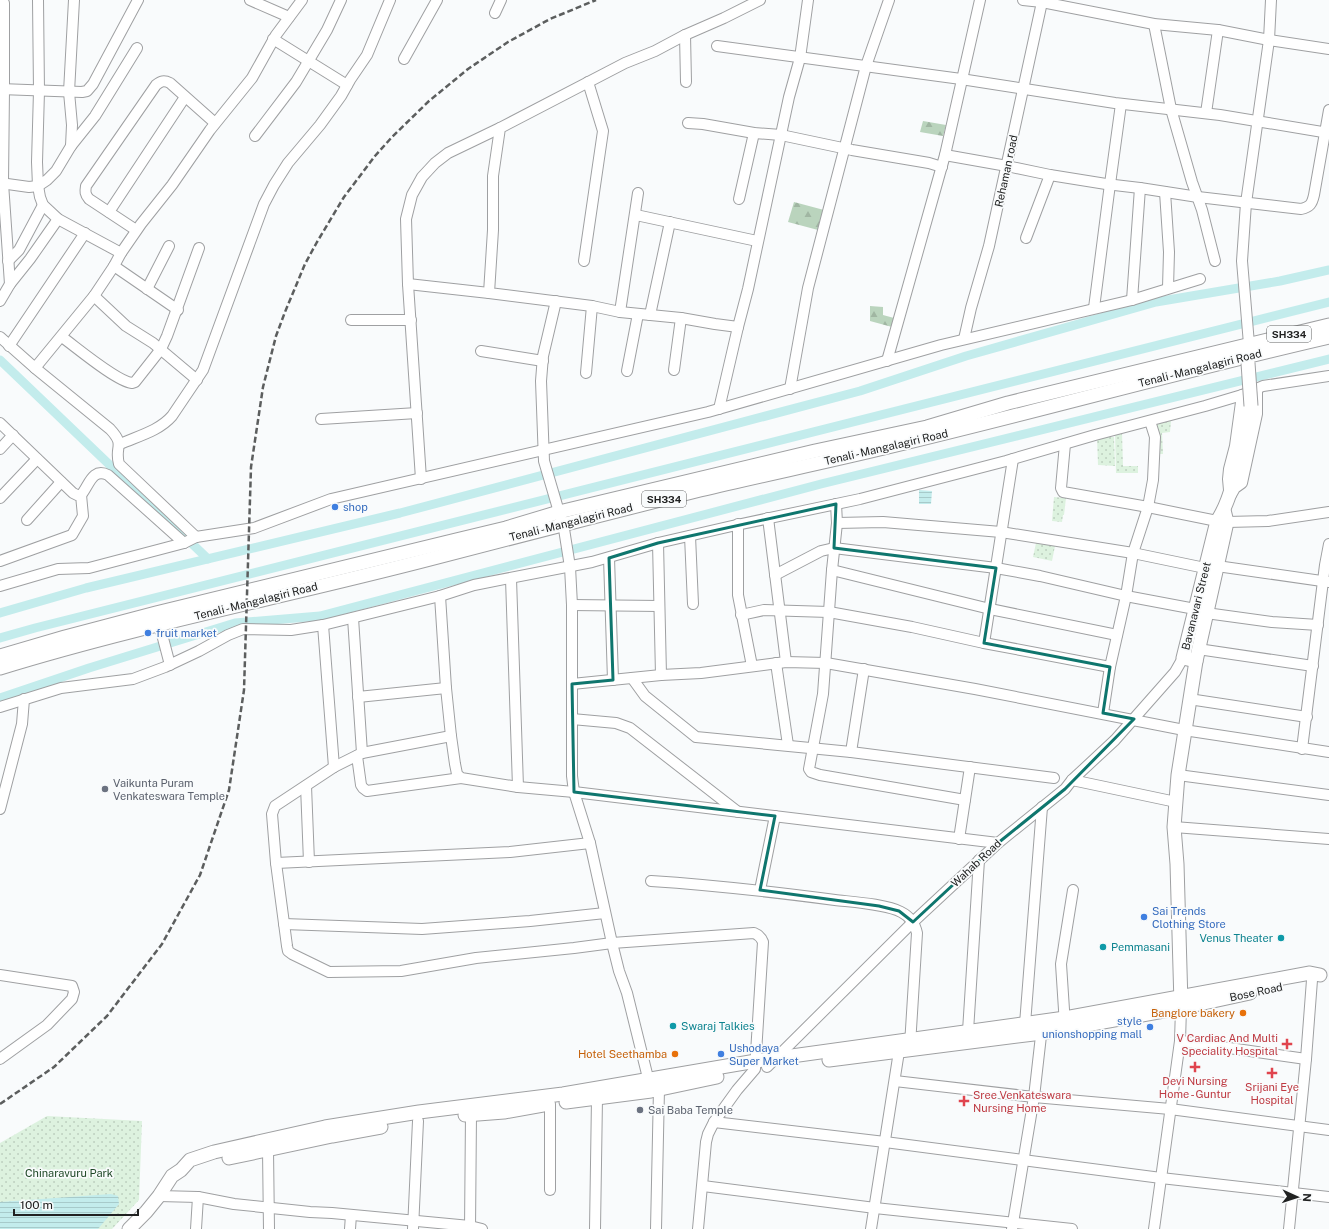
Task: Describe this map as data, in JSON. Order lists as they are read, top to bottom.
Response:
{
  "streets": {
    "main road": [
      "SH334",
      "Tenali - Mangalagiri Road",
      "Bavanavari Street",
      "Bose Road"
    ],
    "street": ["Rehaman road", "Wahab Road"]
  },
  "crossings": [
    ["SH334", "Tenali - Mangalagiri Road"],
    ["SH334", "Bavanavari Street"],
    ["Tenali - Mangalagiri Road", "Bavanavari Street"],
    ["Bavanavari Street", "Wahab Road"],
    ["Bavanavari Street", "Bose Road"]
  ],
  "parks": ["Chinaravuru Park"],
  "places": {
    "other": [
      "shop",
      "fruit market",
      "Vaikunta Puram Venkateswara Temple",
      "Sai Trends Clothing Store",
      "Venus Theater",
      "Pemmasani",
      "Banglore bakery",
      "Swaraj Talkies",
      "style unionshopping mall",
      "Hotel Seethamba",
      "Ushodaya Super Market",
      "Sai Baba Temple"
    ],
    "health": [
      "V Cardiac And Multi Speciality Hospital",
      "Devi Nursing Home - Guntur",
      "Srijani Eye Hospital",
      "Sree Venkateswara Nursing Home"
    ]
  },
  "scale_bar": "100 m",
  "north": "right"
}
